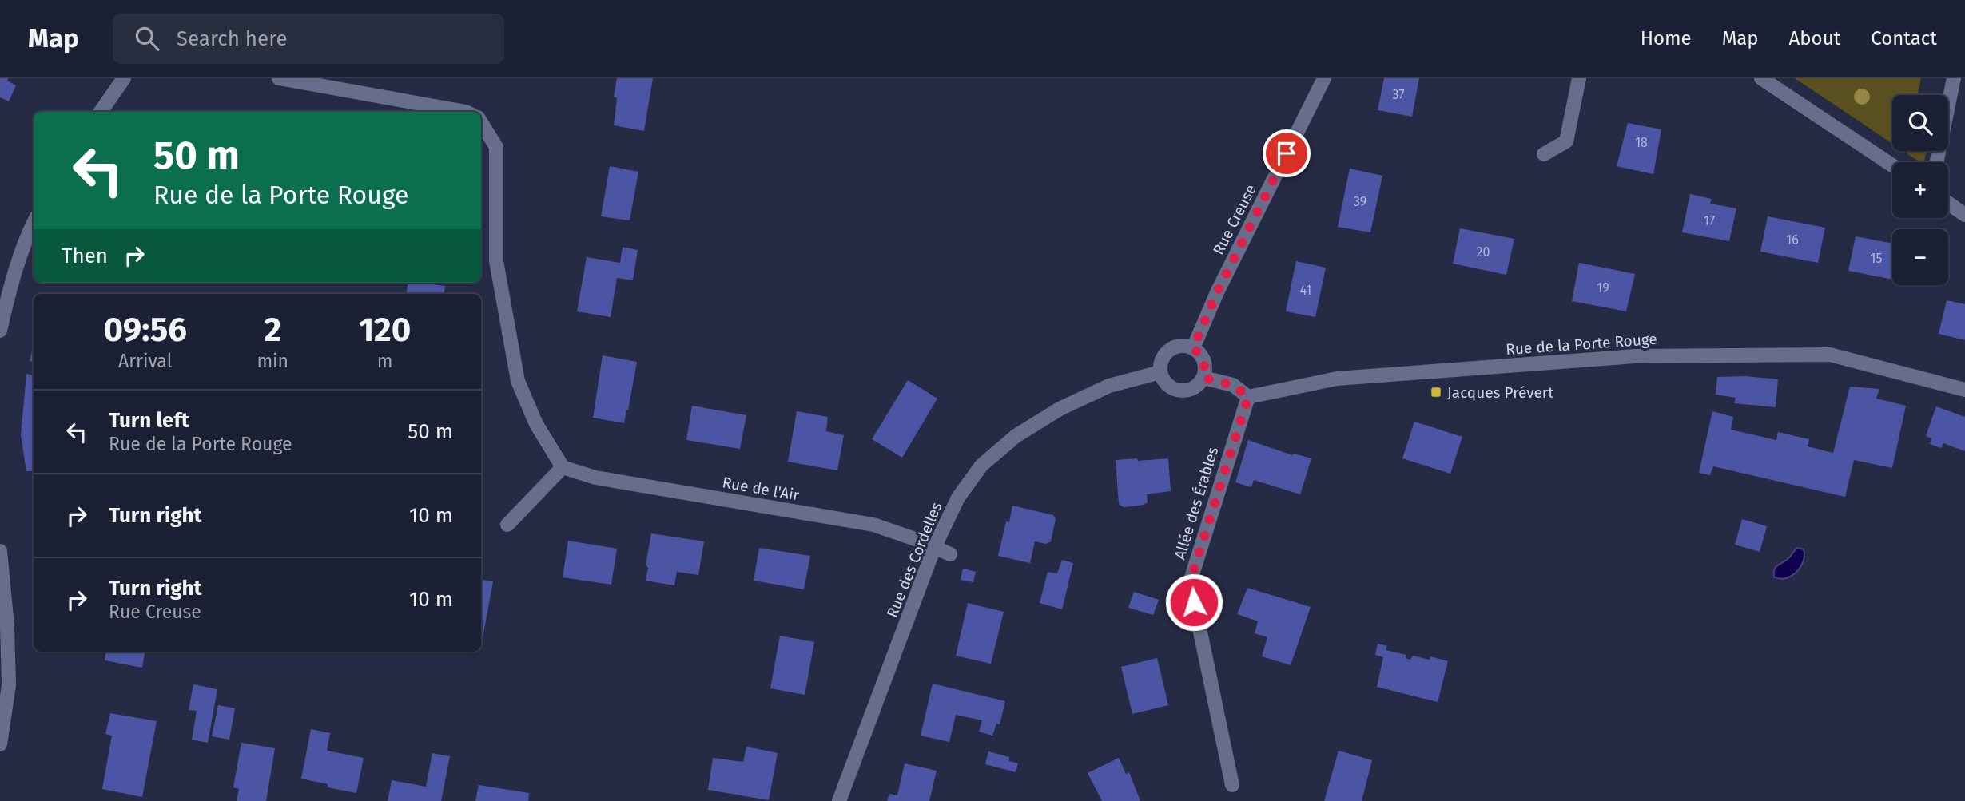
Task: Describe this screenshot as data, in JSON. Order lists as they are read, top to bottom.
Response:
{
  "streets": {
    "street": [
      "Rue Creuse",
      "Rue de la Porte Rouge",
      "Rue de l'Air",
      "Allée des Érables",
      "Rue des Cordelles"
    ]
  },
  "crossings": [
    ["Rue Creuse", "Rue des Cordelles"],
    ["Rue de la Porte Rouge", "Allée des Érables"],
    ["Rue de l'Air", "Rue des Cordelles"]
  ],
  "places": {
    "transit": ["Jacques Prévert"]
  },
  "house_numbers": [
    "37",
    "18",
    "39",
    "17",
    "16",
    "20",
    "15",
    "19",
    "41"
  ],
  "page": {
    "header": "Map",
    "search": "Search here",
    "nav": [
      "Home",
      "Map",
      "About",
      "Contact"
    ],
    "map_buttons": ["+", "−"],
    "turn": ["50 m", "Rue de la Porte Rouge"],
    "then": "Then",
    "eta": [
      "09:56",
      "Arrival",
      "2",
      "min",
      "120",
      "m"
    ],
    "list": [
      {
        "name": "Turn left",
        "note": "Rue de la Porte Rouge",
        "value": "50 m"
      },
      {
        "name": "Turn right",
        "value": "10 m"
      },
      {
        "name": "Turn right",
        "note": "Rue Creuse",
        "value": "10 m"
      }
    ]
  }
}
